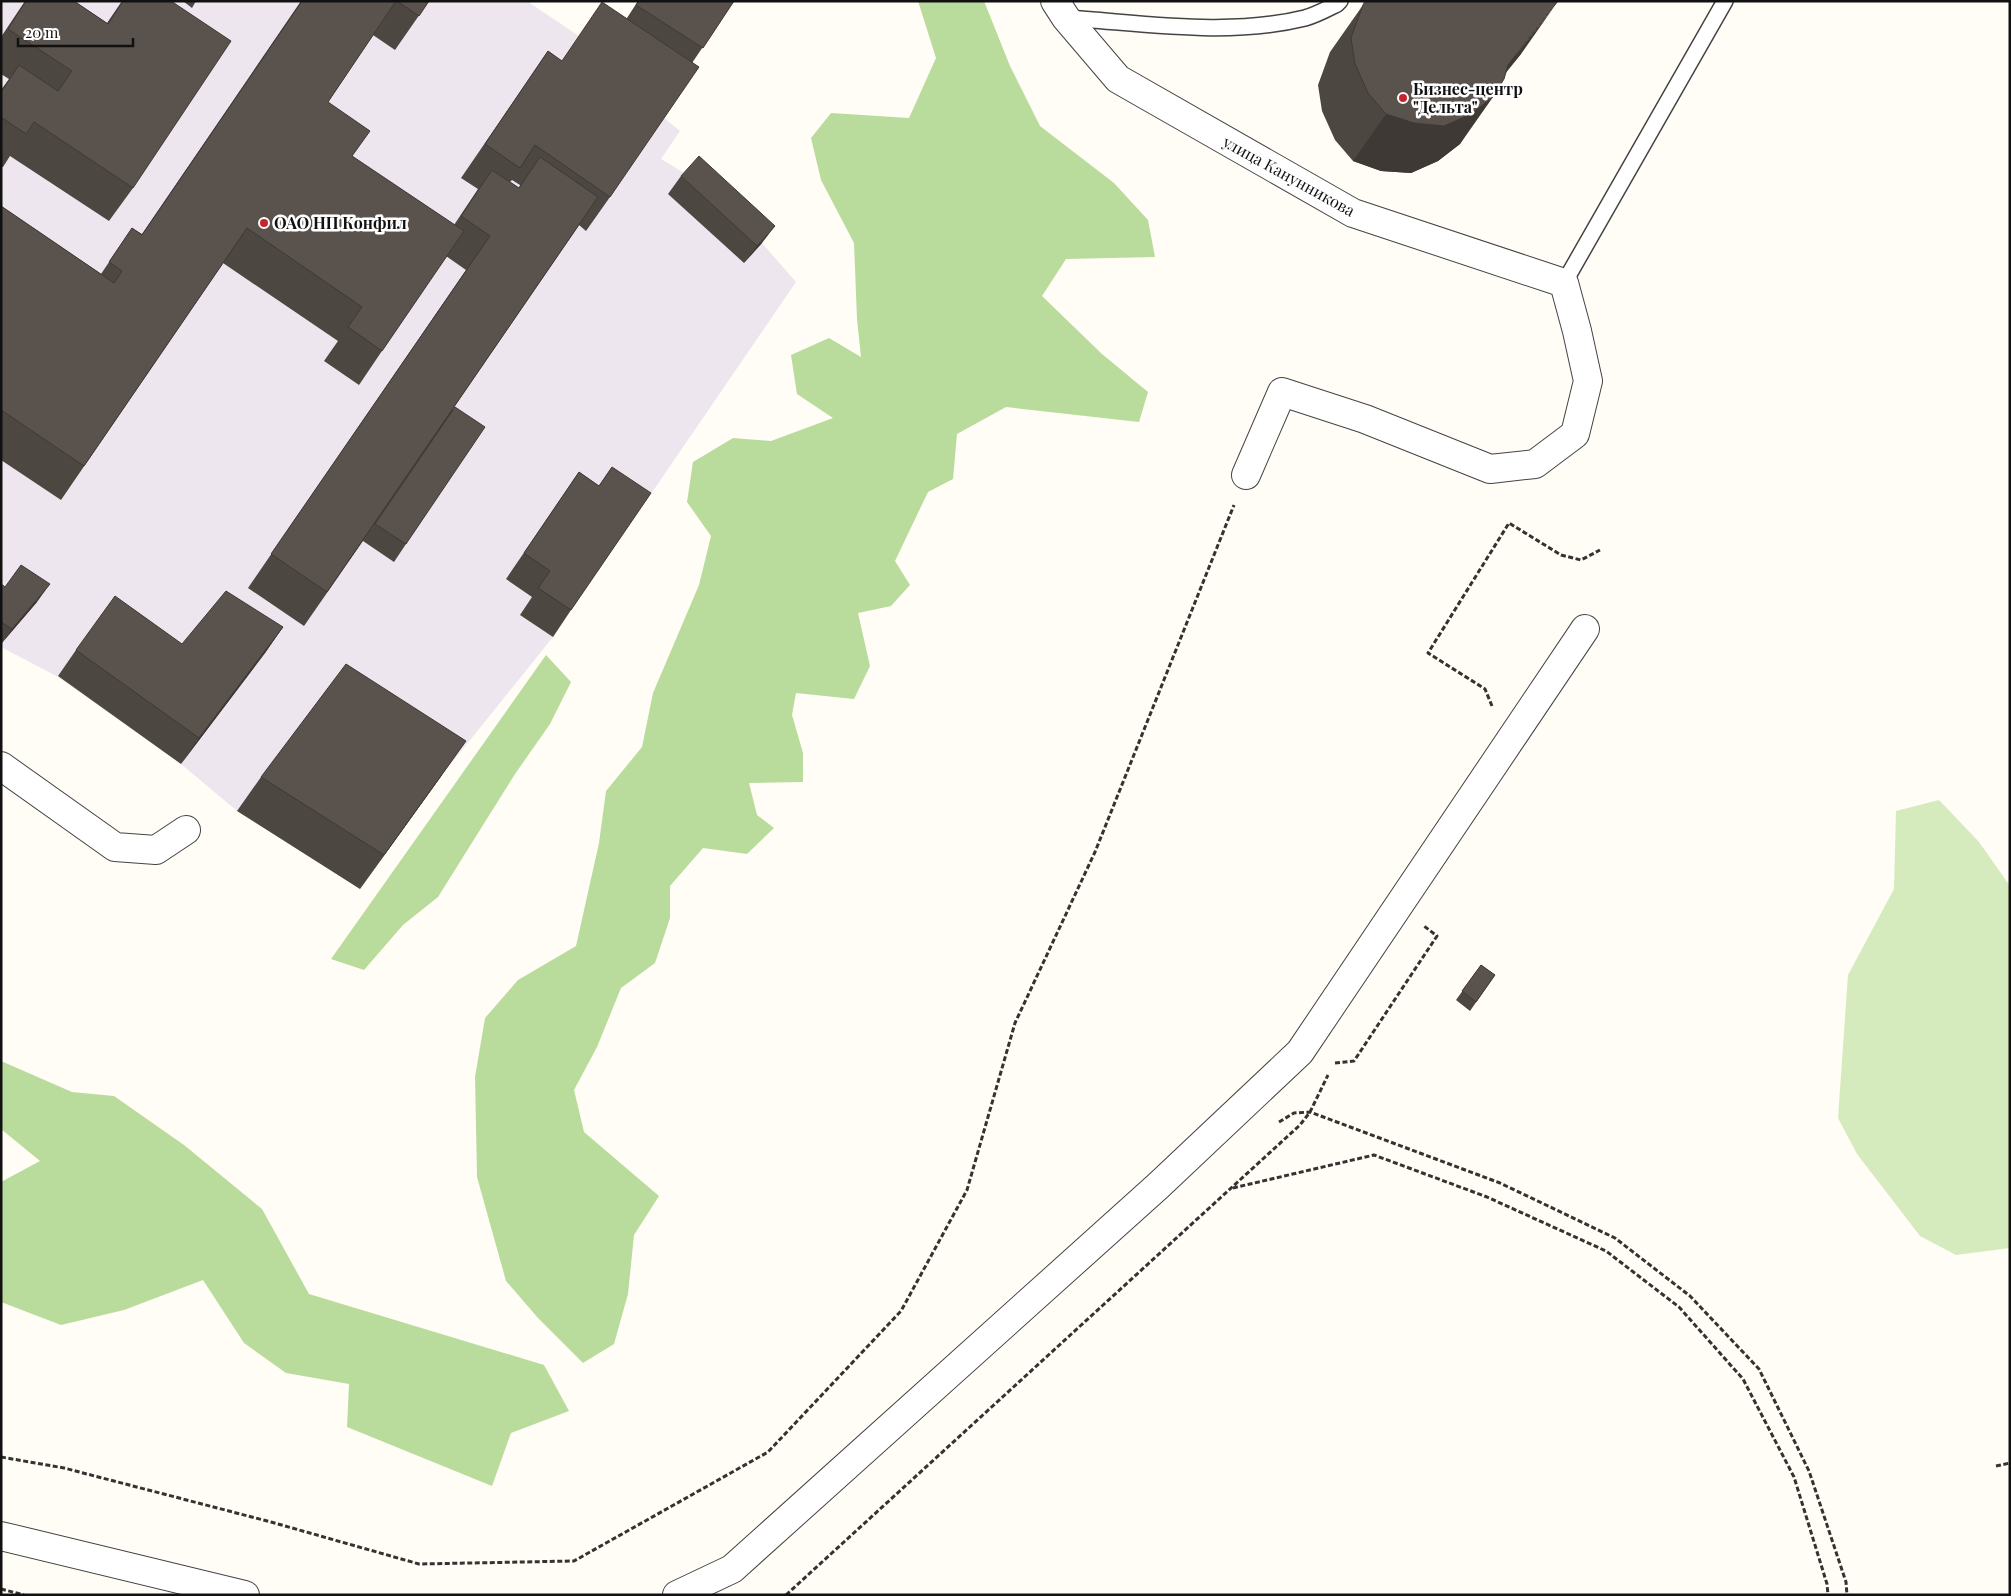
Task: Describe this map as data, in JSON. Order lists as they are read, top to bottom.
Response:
{
  "streets": {
    "street": ["улица Канунникова"]
  },
  "places": ["Бизнес-центр \"Дельта\"", "ОАО НП Конфил"],
  "scale_bar": "20 m"
}
